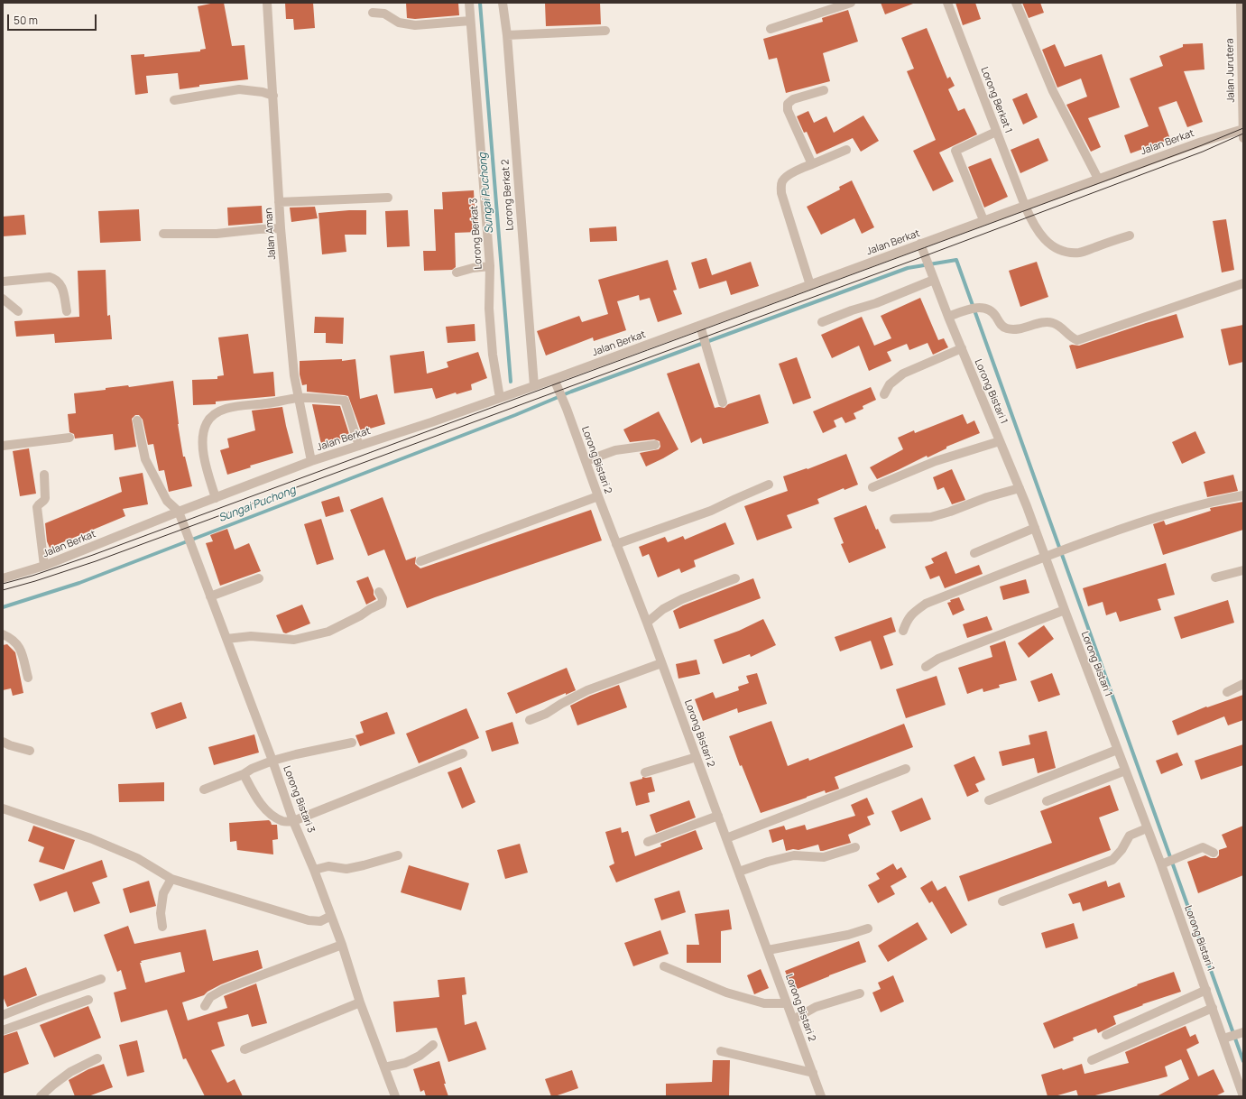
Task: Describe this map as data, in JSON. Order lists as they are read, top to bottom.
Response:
{
  "streets": {
    "street": [
      "Jalan Jurutera",
      "Lorong Berkat 1",
      "Jalan Berkat",
      "Lorong Berkat 2",
      "Jalan Aman",
      "Lorong Berkat 3",
      "Lorong Bistari 1",
      "Lorong Bistari 2",
      "Lorong Bistari 3"
    ]
  },
  "crossings": [
    ["Jalan Jurutera", "Jalan Berkat"],
    ["Lorong Berkat 1", "Jalan Berkat"],
    ["Jalan Berkat", "Lorong Berkat 2"],
    ["Jalan Berkat", "Jalan Aman"],
    ["Jalan Berkat", "Lorong Berkat 3"],
    ["Jalan Berkat", "Lorong Bistari 1"],
    ["Jalan Berkat", "Lorong Bistari 2"],
    ["Jalan Berkat", "Lorong Bistari 3"]
  ],
  "water": ["Sungai Puchong"],
  "scale_bar": "50 m"
}
